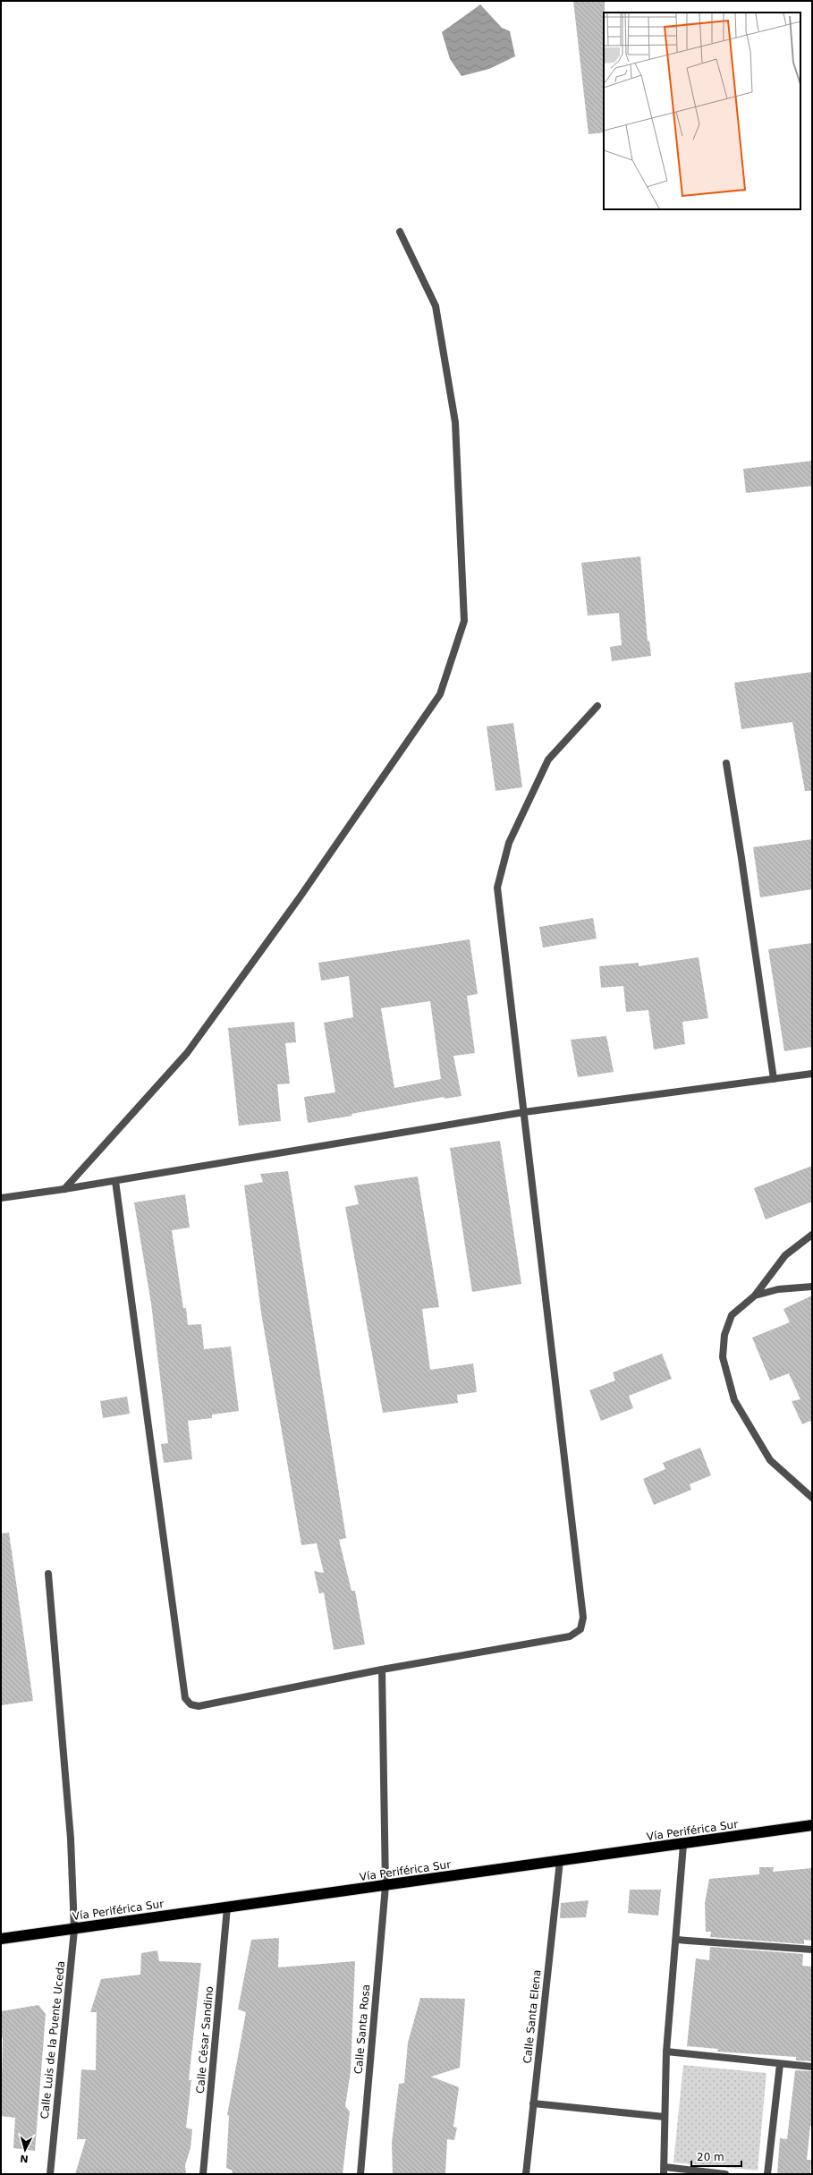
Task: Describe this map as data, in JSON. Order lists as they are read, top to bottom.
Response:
{
  "streets": {
    "highway": ["Vía Periférica Sur"],
    "street": [
      "Calle Santa Elena",
      "Calle Santa Rosa",
      "Calle Luis de la Puente Uceda",
      "Calle César Sandino"
    ]
  },
  "crossings": [
    ["Vía Periférica Sur", "Calle Santa Elena"],
    ["Vía Periférica Sur", "Calle Santa Rosa"],
    ["Vía Periférica Sur", "Calle Luis de la Puente Uceda"],
    ["Vía Periférica Sur", "Calle César Sandino"]
  ],
  "scale_bar": "20 m",
  "north": "bottom"
}
